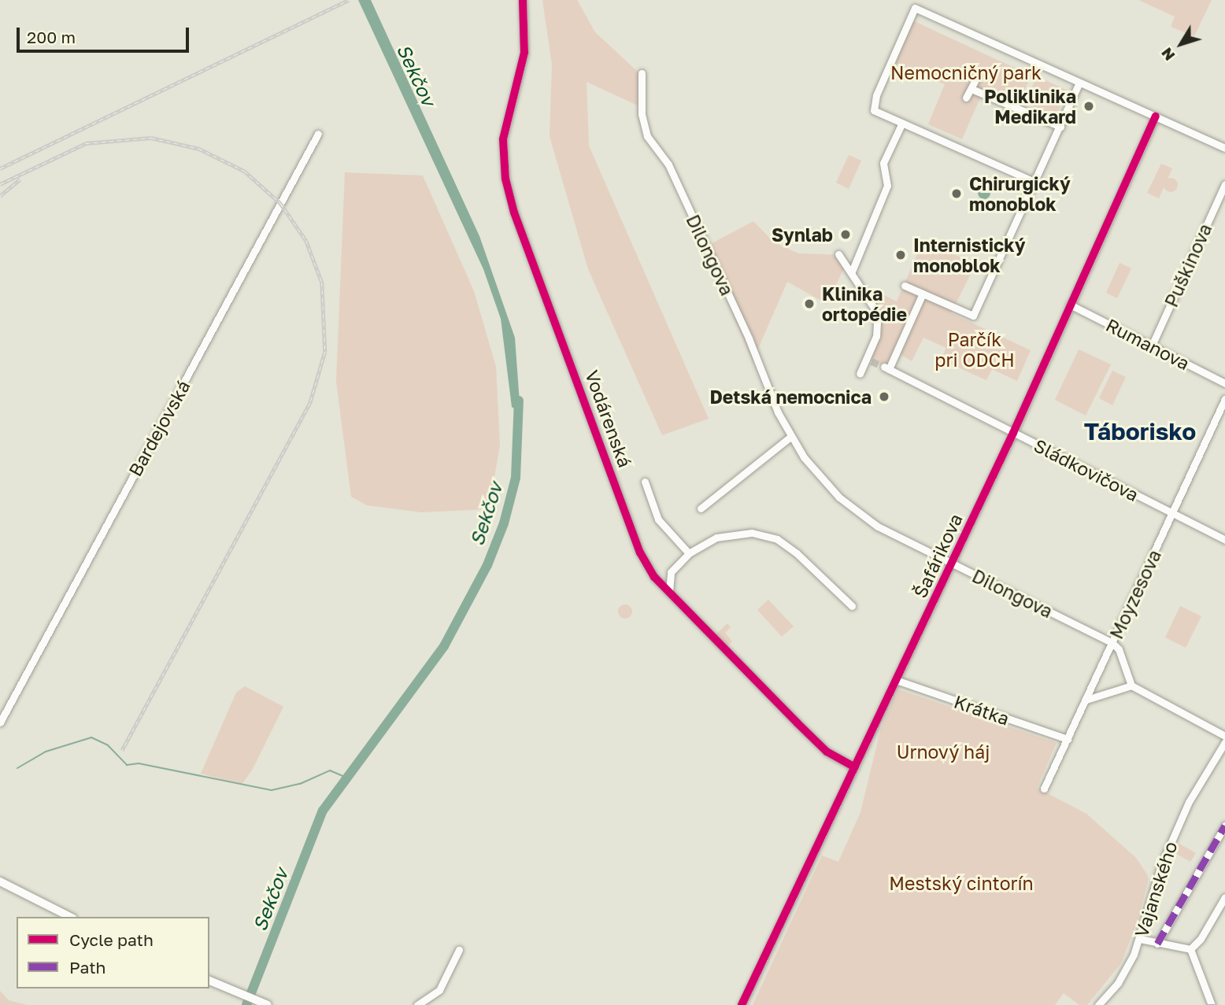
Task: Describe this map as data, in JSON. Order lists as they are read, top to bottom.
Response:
{
  "streets": {
    "street": [
      "Dilongova",
      "Puškinova",
      "Rumanova",
      "Vodárenská",
      "Bardejovská",
      "Sládkovičova",
      "Šafárikova",
      "Moyzesova",
      "Krátka",
      "Vajanského"
    ]
  },
  "crossings": [
    ["Dilongova", "Šafárikova"],
    ["Dilongova", "Moyzesova"],
    ["Puškinova", "Rumanova"],
    ["Rumanova", "Šafárikova"],
    ["Vodárenská", "Šafárikova"],
    ["Sládkovičova", "Šafárikova"],
    ["Sládkovičova", "Moyzesova"],
    ["Šafárikova", "Krátka"],
    ["Moyzesova", "Krátka"]
  ],
  "districts": ["Táborisko"],
  "water": ["Sekčov"],
  "parks": [
    "Nemocničný park",
    "Parčík pri ODCH",
    "Urnový háj",
    "Mestský cintorín"
  ],
  "places": [
    "Poliklinika Medikard",
    "Chirurgický monoblok",
    "Synlab",
    "Internistický monoblok",
    "Klinika ortopédie",
    "Detská nemocnica"
  ],
  "legend": ["Cycle path", "Path"],
  "scale_bar": "200 m",
  "north": "bottom left"
}
